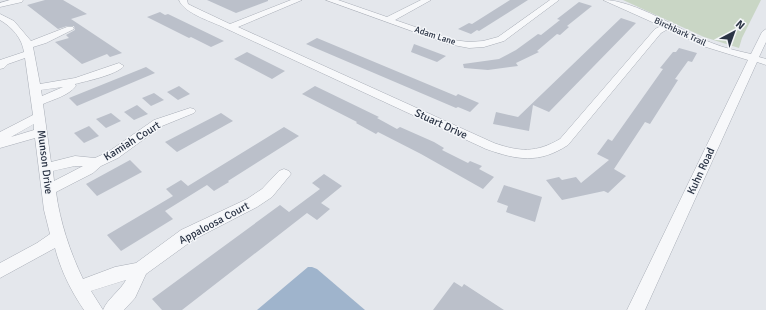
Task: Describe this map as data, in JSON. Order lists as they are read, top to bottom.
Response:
{
  "streets": {
    "street": [
      "Birchbark Trail",
      "Adam Lane",
      "Stuart Drive",
      "Kamiah Court",
      "Munson Drive",
      "Kuhn Road",
      "Appaloosa Court"
    ]
  },
  "crossings": [
    ["Birchbark Trail", "Stuart Drive"],
    ["Birchbark Trail", "Kuhn Road"],
    ["Kamiah Court", "Munson Drive"],
    ["Munson Drive", "Appaloosa Court"]
  ],
  "north": "top right"
}
